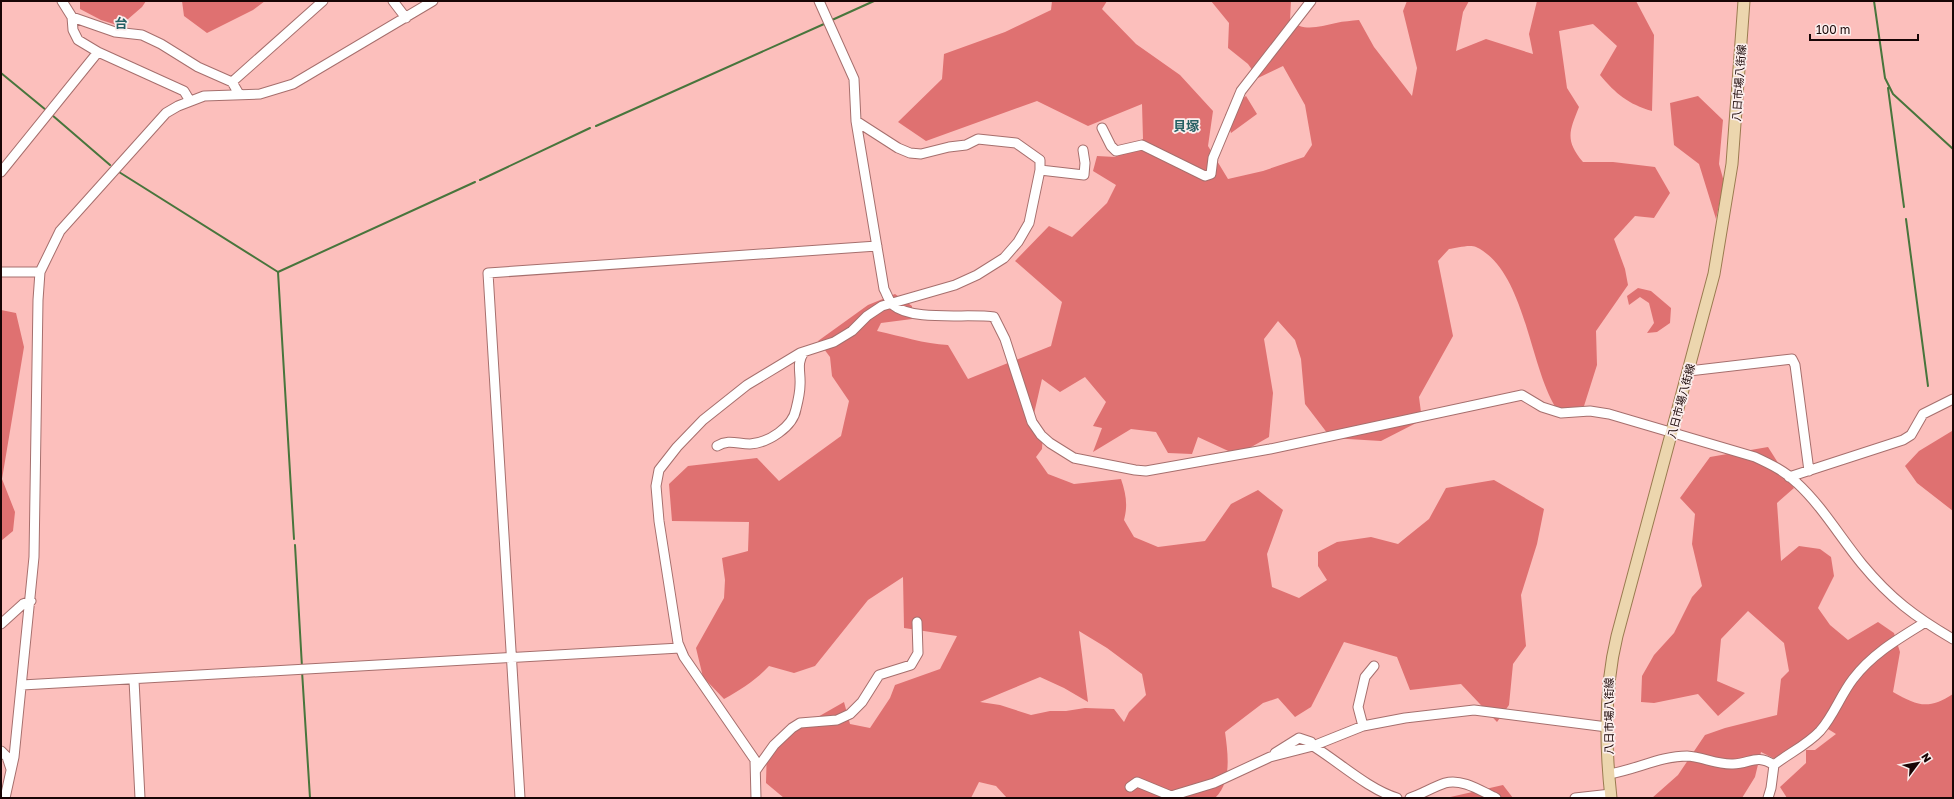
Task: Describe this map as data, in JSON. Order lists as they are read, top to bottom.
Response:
{
  "streets": {
    "main road": ["八日市場八街線"]
  },
  "districts": ["台", "貝塚"],
  "scale_bar": "100 m",
  "north": "top right"
}
